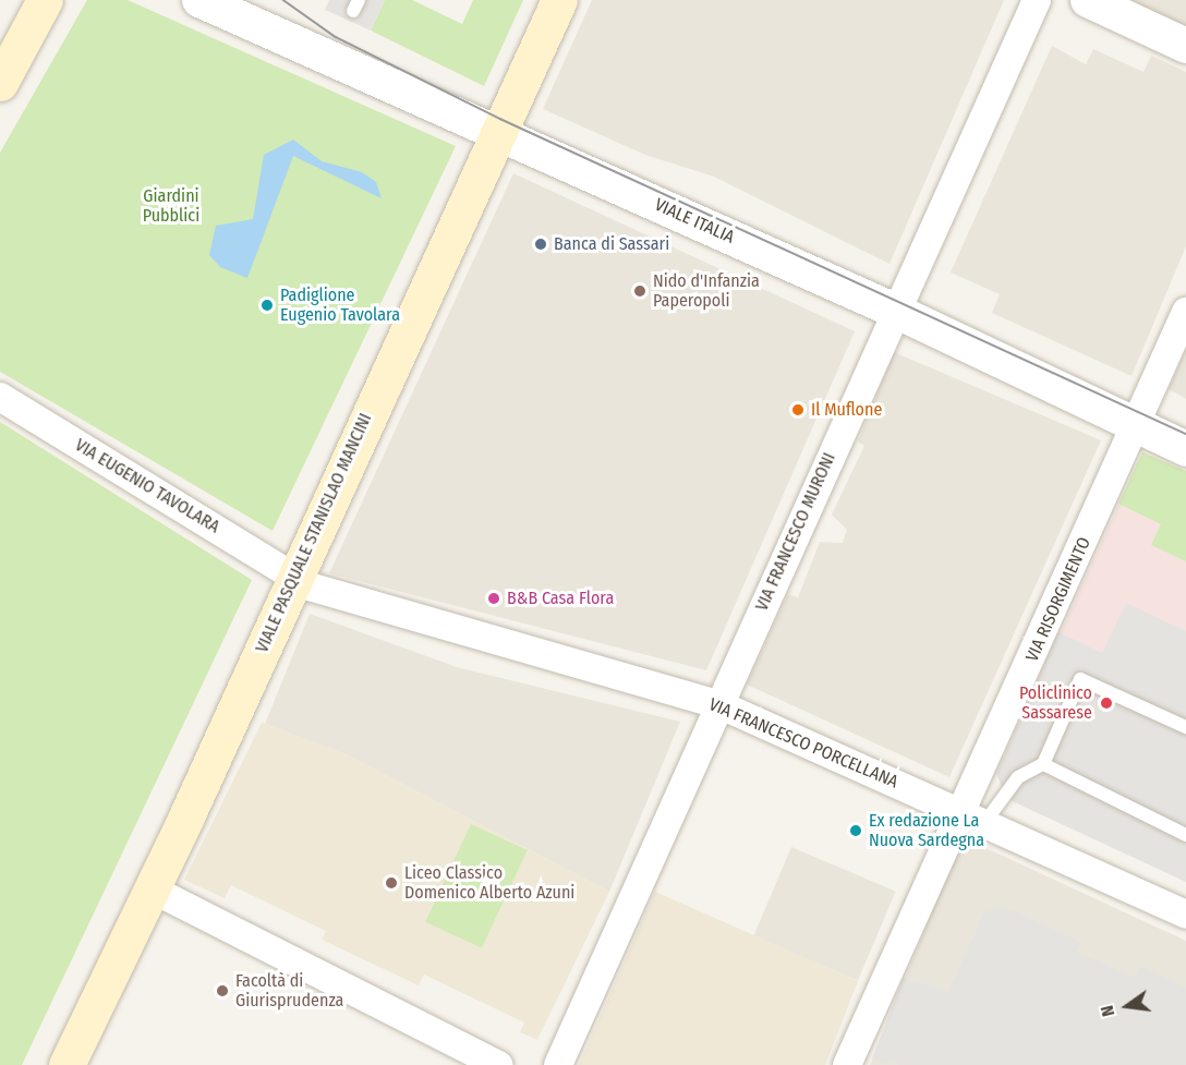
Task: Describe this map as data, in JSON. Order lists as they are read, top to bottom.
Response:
{
  "streets": {
    "main road": ["VIALE PASQUALE STANISLAO MANCINI"],
    "street": [
      "VIALE ITALIA",
      "VIA EUGENIO TAVOLARA",
      "VIA FRANCESCO MURONI",
      "VIA RISORGIMENTO",
      "VIA FRANCESCO PORCELLANA"
    ]
  },
  "crossings": [
    ["VIALE ITALIA", "VIA FRANCESCO MURONI"],
    ["VIALE ITALIA", "VIALE PASQUALE STANISLAO MANCINI"],
    ["VIALE ITALIA", "VIA RISORGIMENTO"],
    ["VIA EUGENIO TAVOLARA", "VIALE PASQUALE STANISLAO MANCINI"],
    ["VIA EUGENIO TAVOLARA", "VIA FRANCESCO PORCELLANA"],
    ["VIA FRANCESCO MURONI", "VIA FRANCESCO PORCELLANA"],
    ["VIALE PASQUALE STANISLAO MANCINI", "VIA FRANCESCO PORCELLANA"],
    ["VIA RISORGIMENTO", "VIA FRANCESCO PORCELLANA"]
  ],
  "parks": ["Giardini Pubblici"],
  "places": [
    "Banca di Sassari",
    "Nido d'Infanzia Paperopoli",
    "Padiglione Eugenio Tavolara",
    "Il Muflone",
    "B&B Casa Flora",
    "Policlinico Sassarese",
    "Ex redazione La Nuova Sardegna",
    "Liceo Classico Domenico Alberto Azuni",
    "Facoltà di Giurisprudenza"
  ],
  "north": "left"
}
